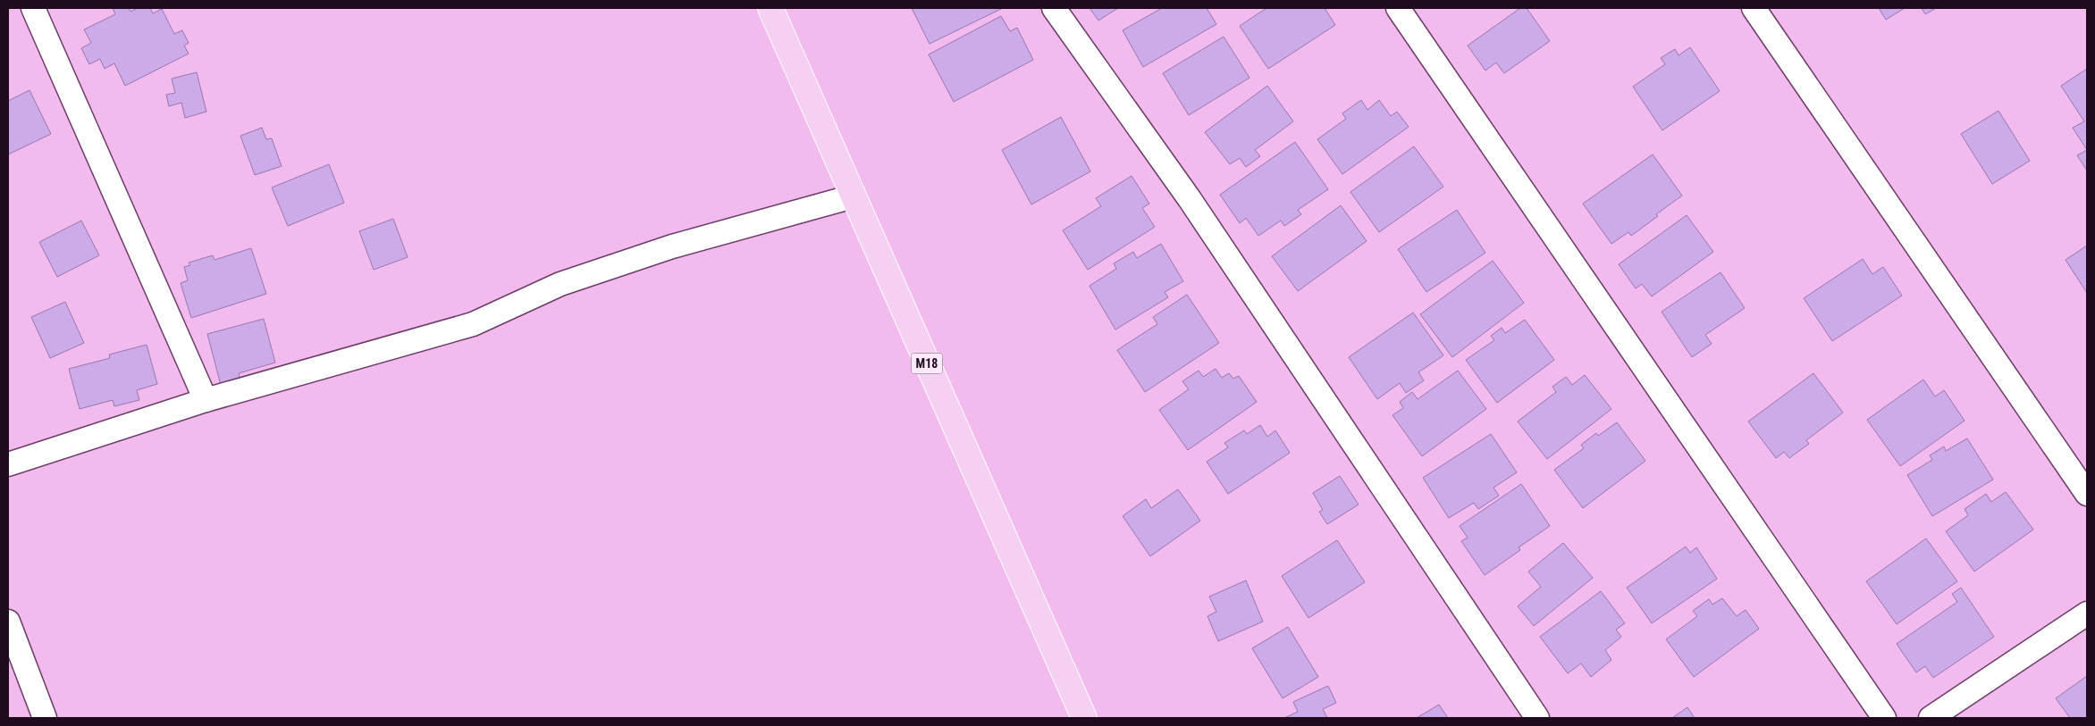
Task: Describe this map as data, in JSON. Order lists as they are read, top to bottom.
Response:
{
  "streets": {
    "main road": ["M18"]
  }
}
